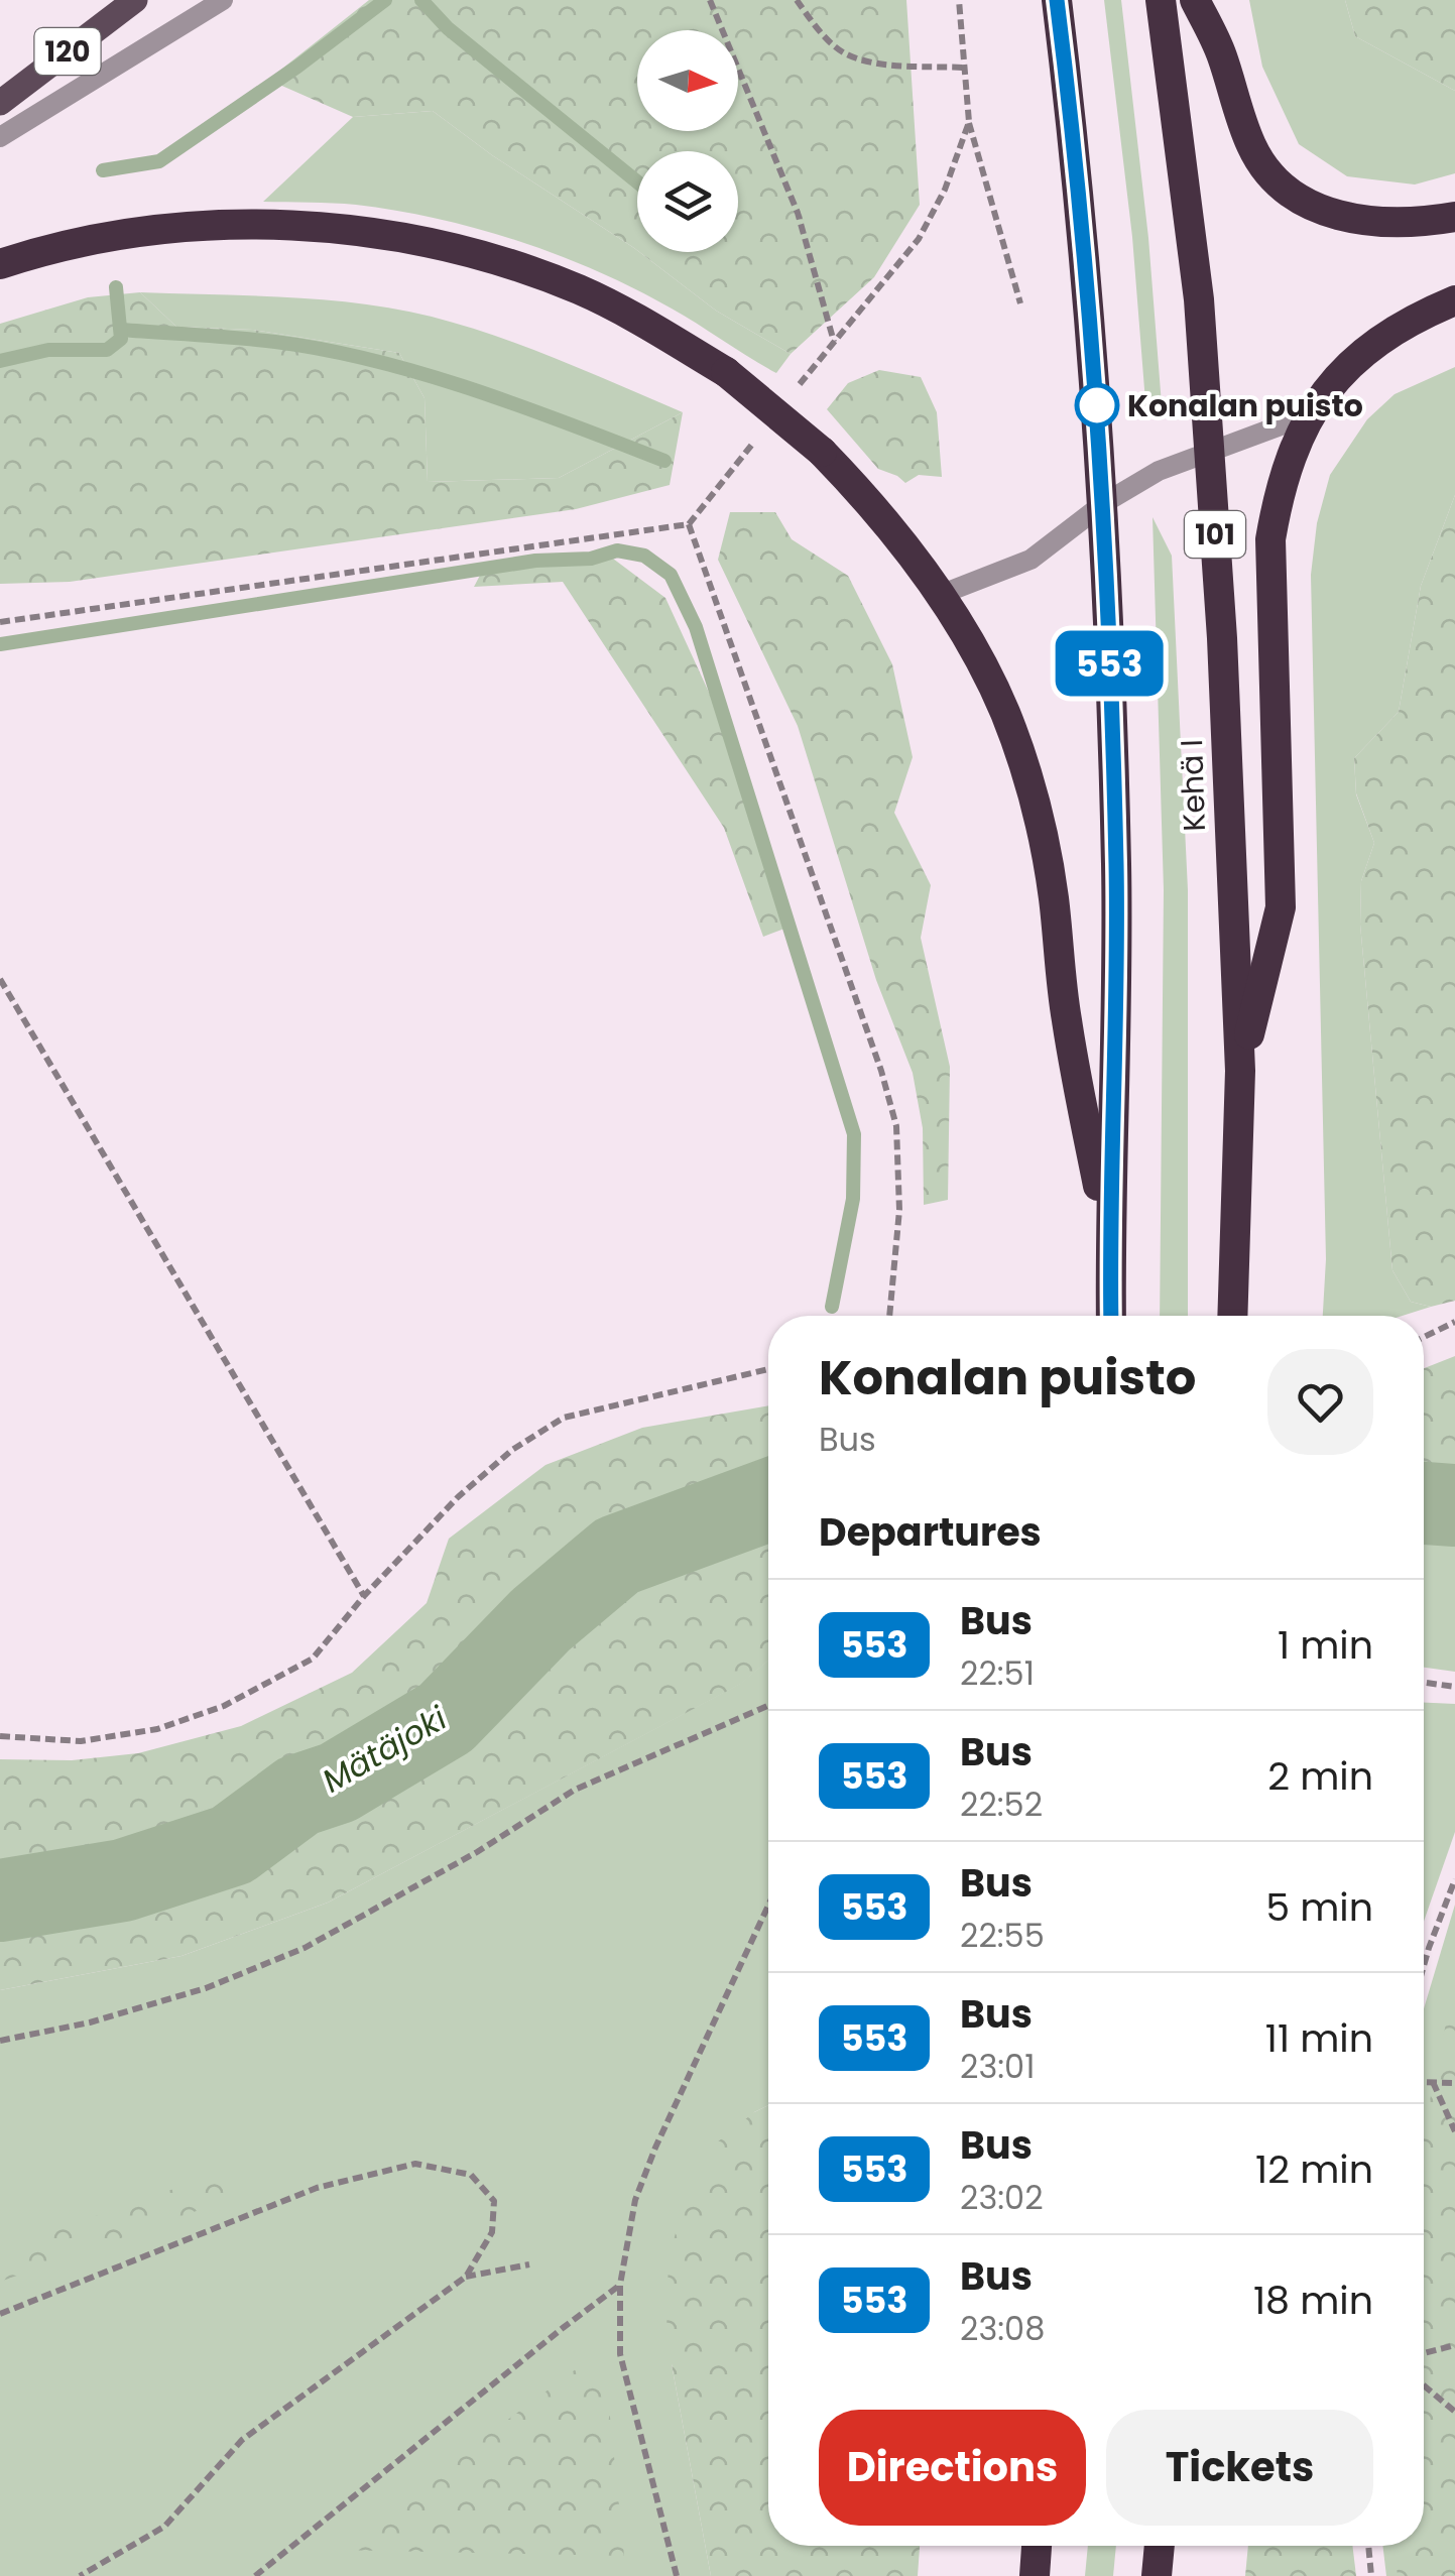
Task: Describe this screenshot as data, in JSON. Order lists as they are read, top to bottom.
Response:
{
  "streets": {
    "highway": ["101", "Kehä I"],
    "main road": ["120"]
  },
  "water": ["Mätäjoki"],
  "places": ["Konalan puisto"],
  "lines": ["bus line 553"],
  "north": "right",
  "page": {
    "on_map": "553",
    "heading": [
      ["Konalan puisto", "Bus"],
      "Departures"
    ],
    "list": [
      {
        "mark": "553",
        "name": "Bus",
        "note": "22:51",
        "value": "1 min"
      },
      {
        "mark": "553",
        "name": "Bus",
        "note": "22:52",
        "value": "2 min"
      },
      {
        "mark": "553",
        "name": "Bus",
        "note": "22:55",
        "value": "5 min"
      },
      {
        "mark": "553",
        "name": "Bus",
        "note": "23:01",
        "value": "11 min"
      },
      {
        "mark": "553",
        "name": "Bus",
        "note": "23:02",
        "value": "12 min"
      },
      {
        "mark": "553",
        "name": "Bus",
        "note": "23:08",
        "value": "18 min"
      }
    ],
    "buttons": ["Directions", "Tickets"]
  }
}
